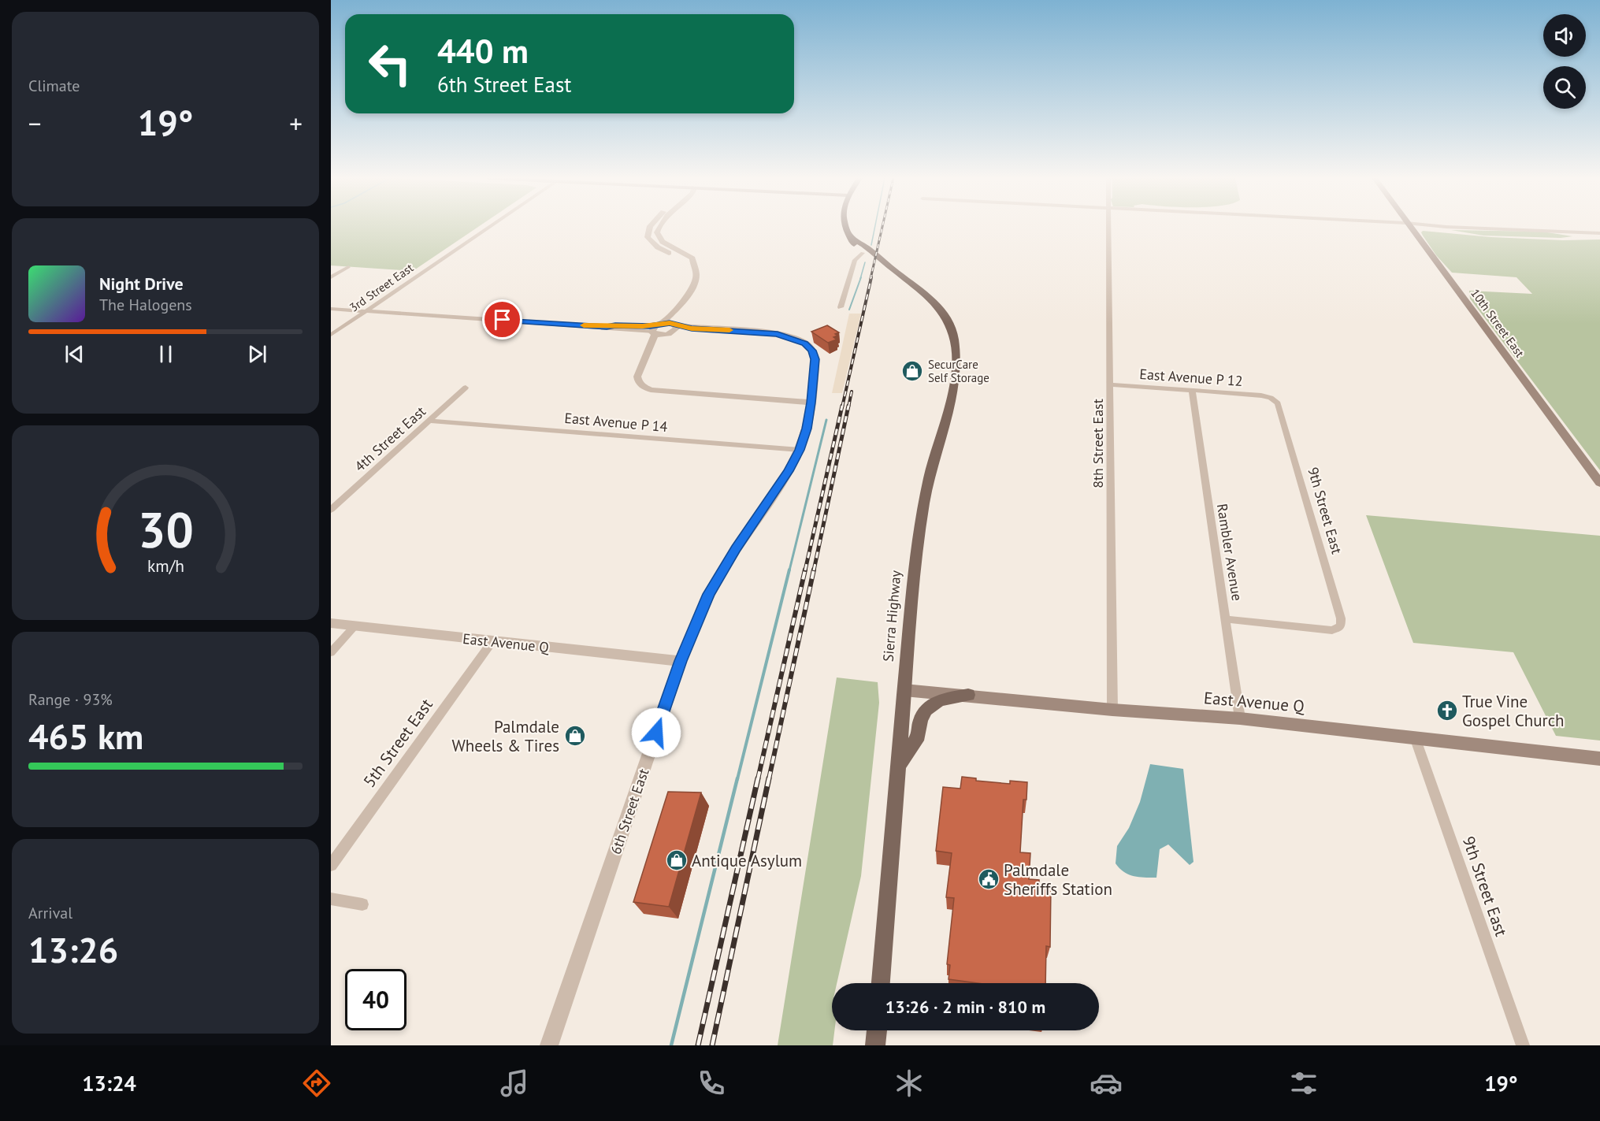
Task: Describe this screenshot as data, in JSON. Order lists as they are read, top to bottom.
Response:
{
  "streets": {
    "main road": ["10th Street East", "Sierra Highway", "East Avenue Q"],
    "street": [
      "3rd Street East",
      "East Avenue P 12",
      "East Avenue P 14",
      "4th Street East",
      "8th Street East",
      "9th Street East",
      "Rambler Avenue",
      "5th Street East",
      "6th Street East"
    ]
  },
  "crossings": [
    ["East Avenue P 12", "8th Street East"],
    ["East Avenue P 12", "9th Street East"],
    ["East Avenue P 12", "Rambler Avenue"],
    ["East Avenue P 14", "4th Street East"],
    ["East Avenue P 14", "6th Street East"],
    ["8th Street East", "East Avenue Q"],
    ["9th Street East", "Rambler Avenue"],
    ["9th Street East", "East Avenue Q"],
    ["Rambler Avenue", "East Avenue Q"],
    ["Sierra Highway", "East Avenue Q"],
    ["East Avenue Q", "5th Street East"],
    ["East Avenue Q", "6th Street East"]
  ],
  "places": {
    "shop": ["SecurCare Self Storage", "Palmdale Wheels & Tires", "Antique Asylum"],
    "church": ["True Vine Gospel Church"],
    "public building": ["Palmdale Sheriffs Station"]
  },
  "page": {
    "tile": [
      "Climate",
      ["Range · 93%", "465 km"],
      ["Arrival", "13:26"]
    ],
    "turn": ["440 m", "6th Street East"],
    "heat": ["−", "19°", "+"],
    "song": ["Night Drive", "The Halogens"],
    "limit": "40",
    "trip": "13:26 · 2 min · 810 m",
    "tabs": ["13:24", "19°"],
    "gauge": ["30", "km/h"]
  }
}
